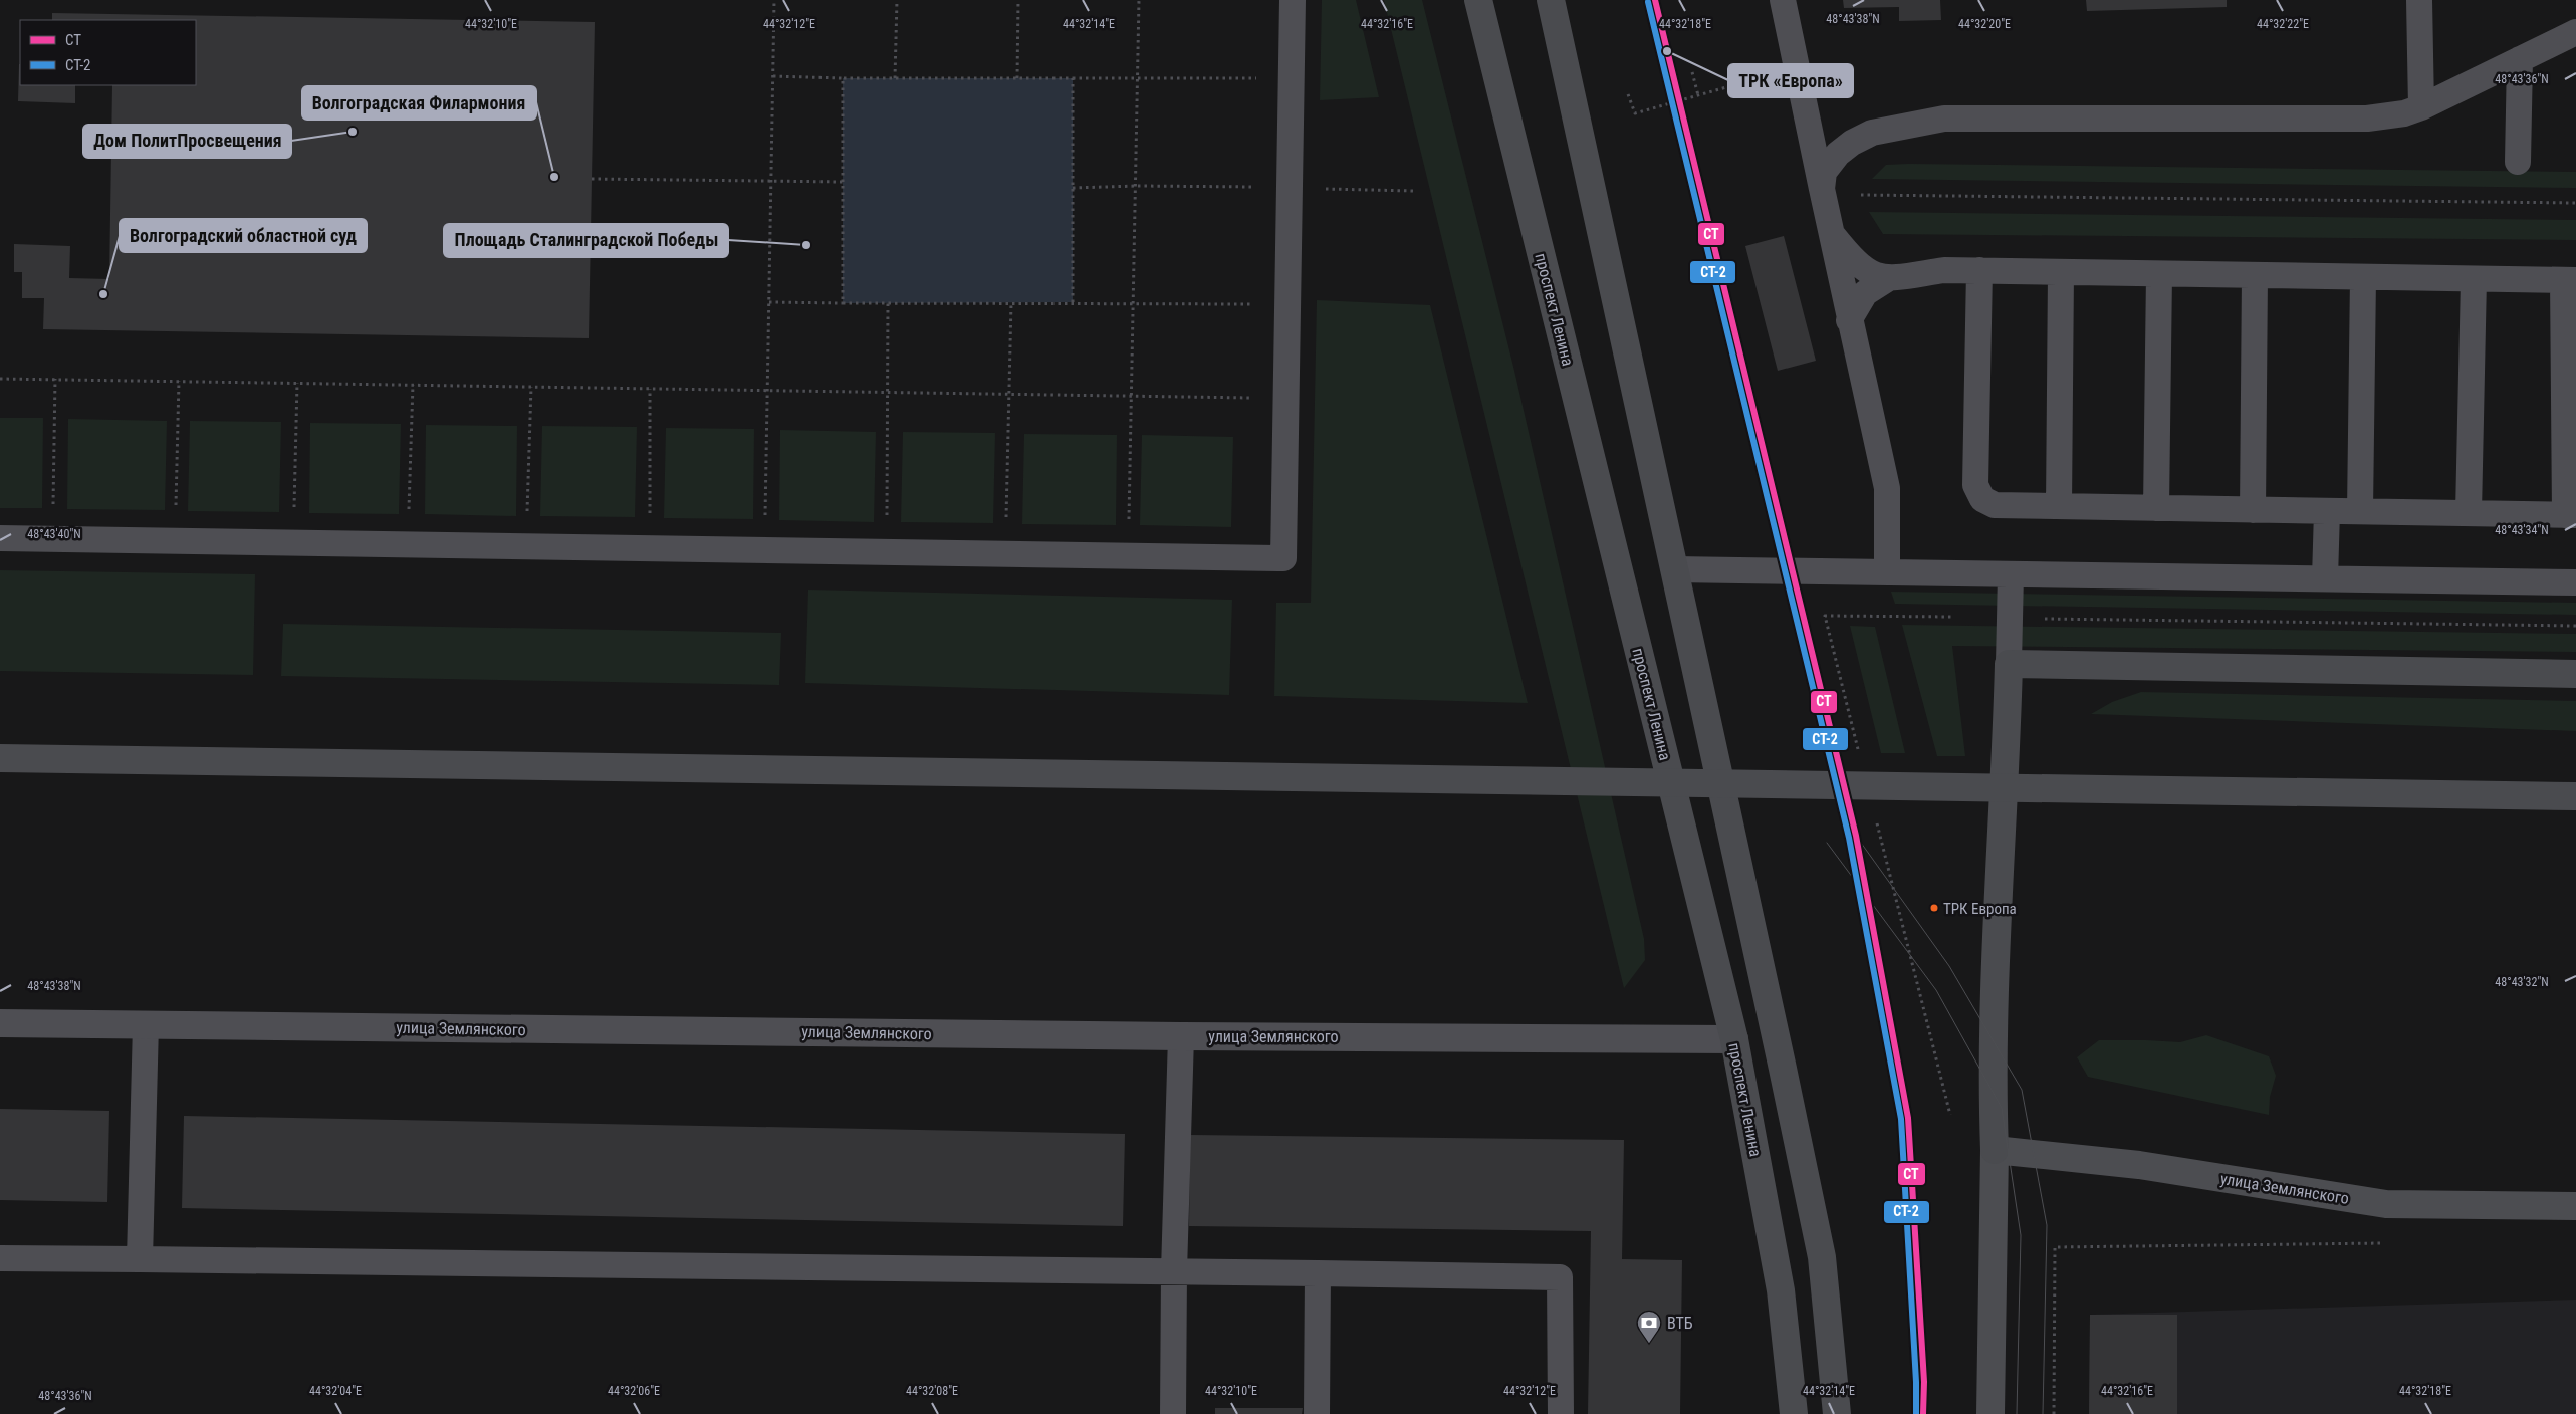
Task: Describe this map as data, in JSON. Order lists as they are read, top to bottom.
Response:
{
  "streets": {
    "main road": ["проспект Ленина", "улица Землянского"]
  },
  "crossings": [
    ["проспект Ленина", "улица Землянского"]
  ],
  "places": {
    "other": [
      "ТРК «Европа»",
      "Дом ПолитПросвещения",
      "Волгоградская Филармония",
      "Площадь Сталинградской Победы",
      "Волгоградский областной суд",
      "ТРК Европа"
    ],
    "bank": ["ВТБ"]
  },
  "lines": ["transit line СТ", "transit line СТ-2"],
  "legend": ["СТ", "СТ-2"],
  "coordinates": [
    "48°43'38\"N",
    "44°32'10\"E",
    "44°32'12\"E",
    "44°32'14\"E",
    "44°32'16\"E",
    "44°32'18\"E",
    "44°32'20\"E",
    "44°32'22\"E",
    "48°43'36\"N",
    "48°43'34\"N",
    "48°43'40\"N",
    "48°43'32\"N",
    "44°32'04\"E",
    "44°32'06\"E",
    "44°32'08\"E"
  ]
}
